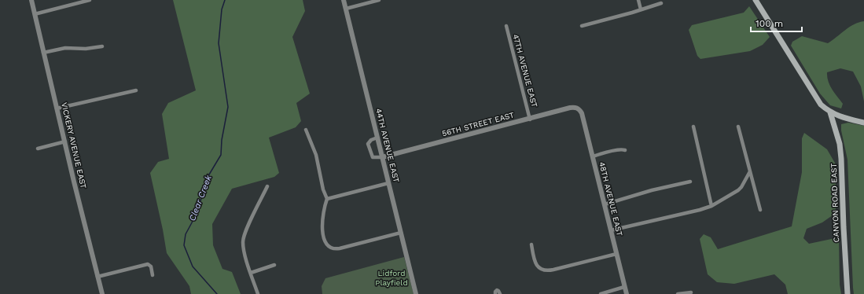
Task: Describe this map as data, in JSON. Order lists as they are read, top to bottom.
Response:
{
  "streets": {
    "main road": ["CANYON ROAD EAST"],
    "street": [
      "47TH AVENUE EAST",
      "56TH STREET EAST",
      "VICKERY AVENUE EAST",
      "44TH AVENUE EAST",
      "48TH AVENUE EAST"
    ]
  },
  "crossings": [
    ["47TH AVENUE EAST", "56TH STREET EAST"],
    ["56TH STREET EAST", "44TH AVENUE EAST"],
    ["56TH STREET EAST", "48TH AVENUE EAST"]
  ],
  "water": ["Clear Creek"],
  "parks": ["Lidford Playfield"],
  "scale_bar": "100 m"
}
